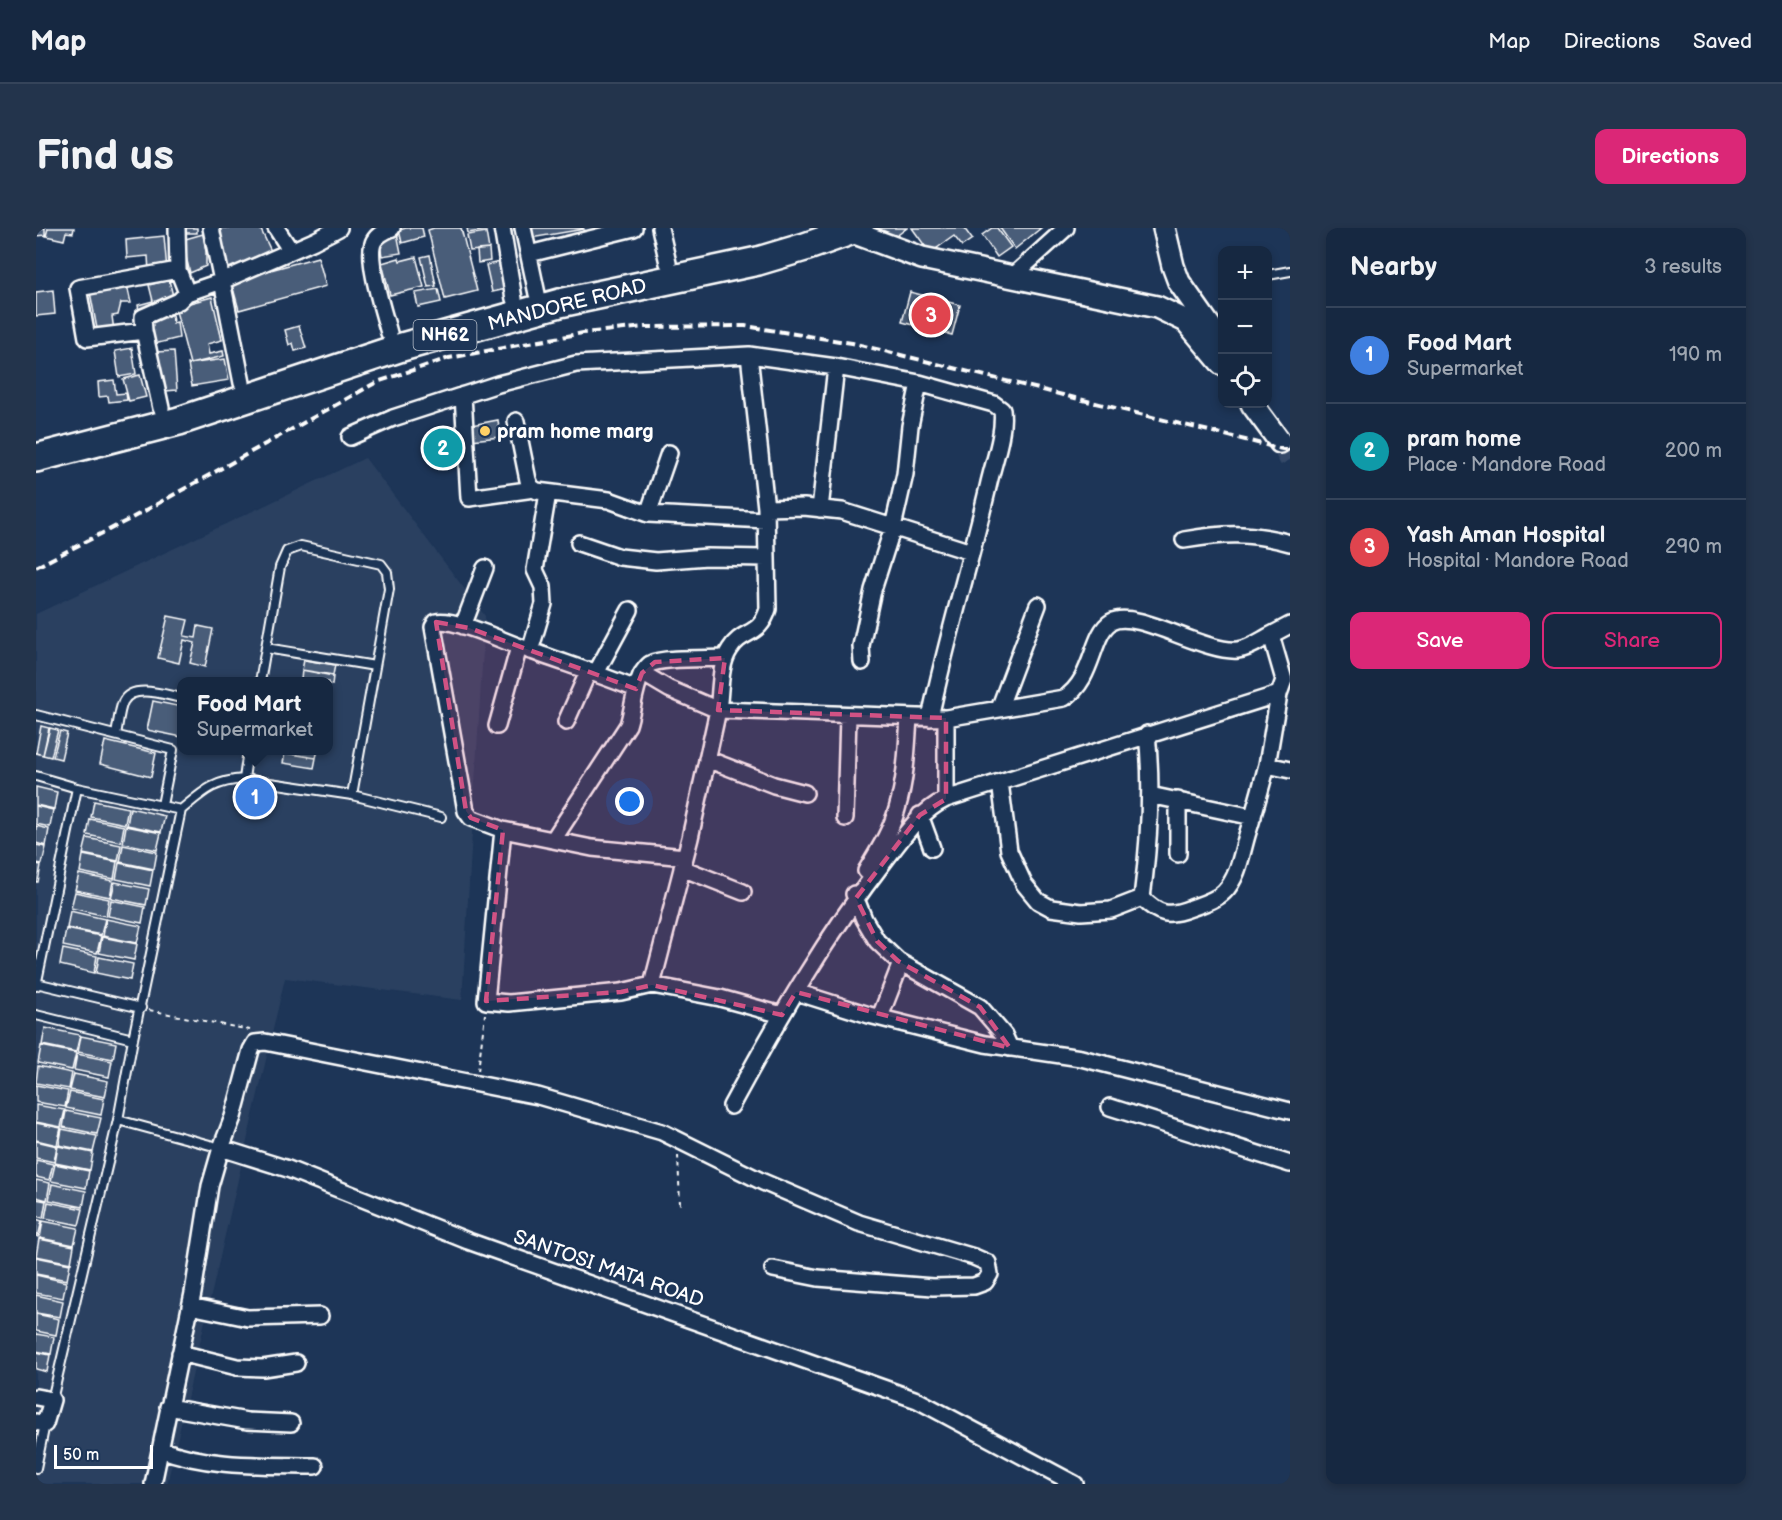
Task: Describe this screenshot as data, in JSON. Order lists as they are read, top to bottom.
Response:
{
  "streets": {
    "highway": ["MANDORE ROAD", "NH62"],
    "street": ["SANTOSI MATA ROAD"]
  },
  "places": ["pram home marg"],
  "scale_bar": "50 m",
  "page": {
    "header": "Map",
    "nav": ["Map", "Directions", "Saved"],
    "buttons": [
      "Directions",
      ["Save", "Share"]
    ],
    "title": "Find us",
    "heading": ["Nearby", "3 results"],
    "map_buttons": ["+", "−"],
    "pins": ["3", "2", "1"],
    "list": [
      {
        "mark": "1",
        "name": "Food Mart",
        "note": "Supermarket",
        "value": "190 m"
      },
      {
        "mark": "2",
        "name": "pram home",
        "note": "Place · Mandore Road",
        "value": "200 m"
      },
      {
        "mark": "3",
        "name": "Yash Aman Hospital",
        "note": "Hospital · Mandore Road",
        "value": "290 m"
      }
    ],
    "popup": ["Food Mart", "Supermarket"],
    "scale": "50 m"
  }
}
